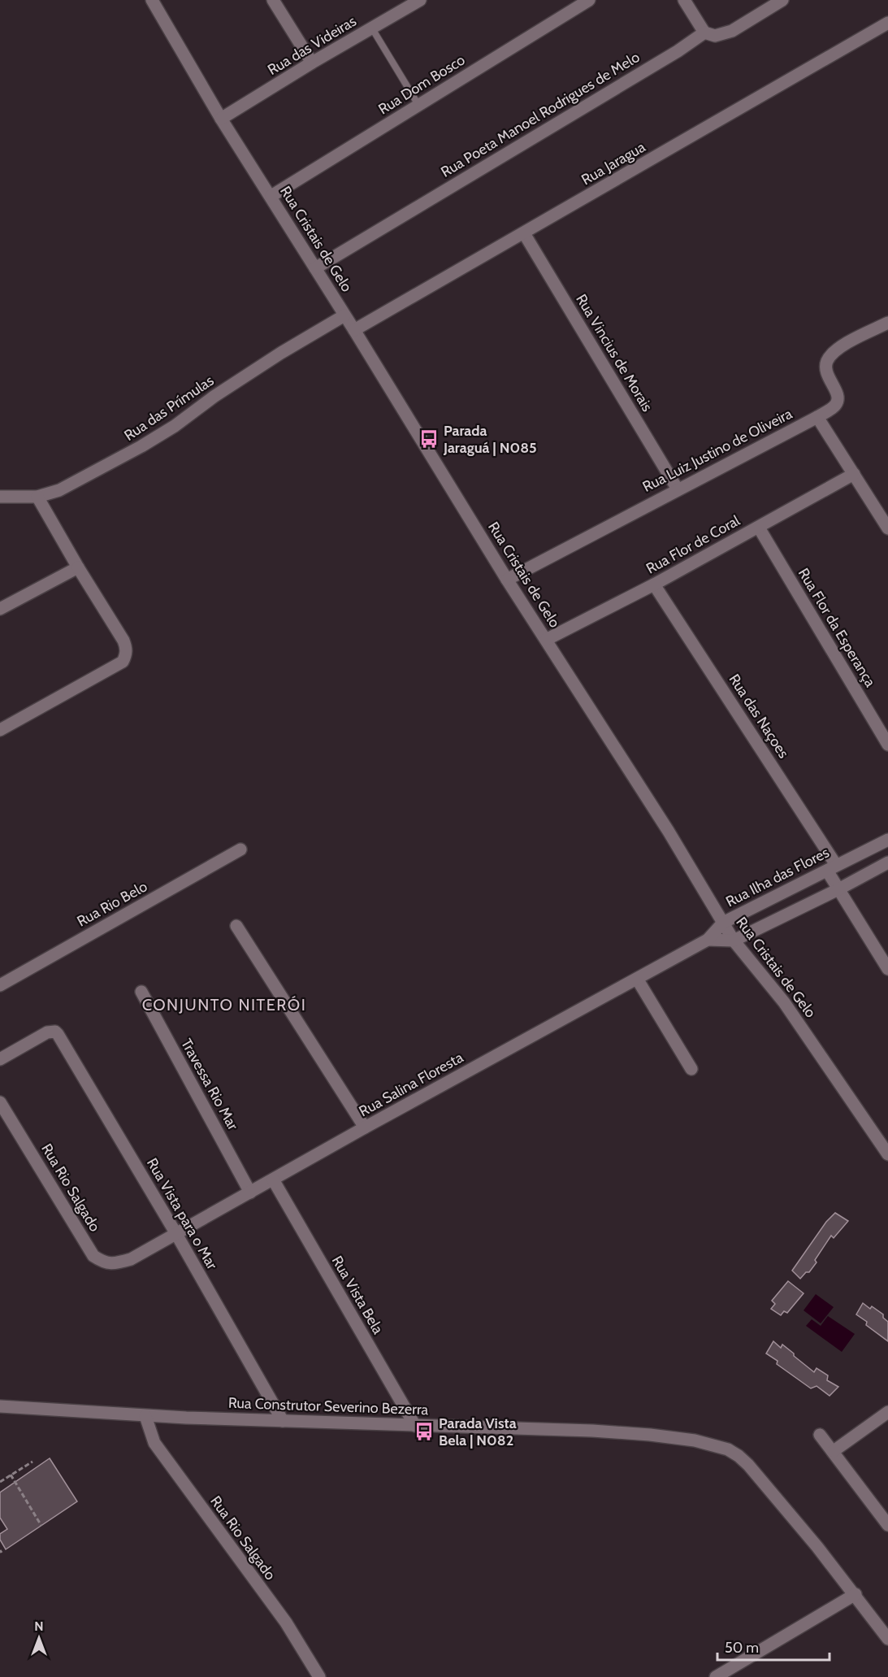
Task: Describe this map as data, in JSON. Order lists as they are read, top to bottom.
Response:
{
  "streets": {
    "street": [
      "Rua das Videiras",
      "Rua Dom Bosco",
      "Rua Poeta Manoel Rodrigues de Melo",
      "Rua Jaragua",
      "Rua Cristais de Gelo",
      "Rua Vincius de Morais",
      "Rua das Prímulas",
      "Rua Luiz Justino de Oliveira",
      "Rua Flor de Coral",
      "Rua Flor da Esperança",
      "Rua das Naçoes",
      "Rua Ilha das Flores",
      "Rua Rio Belo",
      "Travessa Rio Mar",
      "Rua Salina Floresta",
      "Rua Rio Salgado",
      "Rua Vista para o Mar",
      "Rua Vista Bela",
      "Rua Construtor Severino Bezerra"
    ]
  },
  "crossings": [
    ["Rua das Videiras", "Rua Cristais de Gelo"],
    ["Rua Dom Bosco", "Rua Cristais de Gelo"],
    ["Rua Poeta Manoel Rodrigues de Melo", "Rua Cristais de Gelo"],
    ["Rua Jaragua", "Rua Cristais de Gelo"],
    ["Rua Jaragua", "Rua Vincius de Morais"],
    ["Rua Cristais de Gelo", "Rua das Prímulas"],
    ["Rua Cristais de Gelo", "Rua Luiz Justino de Oliveira"],
    ["Rua Cristais de Gelo", "Rua Flor de Coral"],
    ["Rua Cristais de Gelo", "Rua Ilha das Flores"],
    ["Rua Vincius de Morais", "Rua Luiz Justino de Oliveira"],
    ["Rua Flor de Coral", "Rua Flor da Esperança"],
    ["Rua Flor de Coral", "Rua das Naçoes"],
    ["Rua das Naçoes", "Rua Ilha das Flores"],
    ["Rua Ilha das Flores", "Rua Salina Floresta"],
    ["Travessa Rio Mar", "Rua Salina Floresta"],
    ["Rua Salina Floresta", "Rua Rio Salgado"],
    ["Rua Salina Floresta", "Rua Vista para o Mar"],
    ["Rua Salina Floresta", "Rua Vista Bela"],
    ["Rua Rio Salgado", "Rua Construtor Severino Bezerra"],
    ["Rua Vista para o Mar", "Rua Construtor Severino Bezerra"],
    ["Rua Vista Bela", "Rua Construtor Severino Bezerra"]
  ],
  "districts": ["CONJUNTO NITERÓI"],
  "places": {
    "bus stop": ["Parada Jaraguá | N085", "Parada Vista Bela | N082"]
  },
  "scale_bar": "50 m",
  "north": "top"
}
